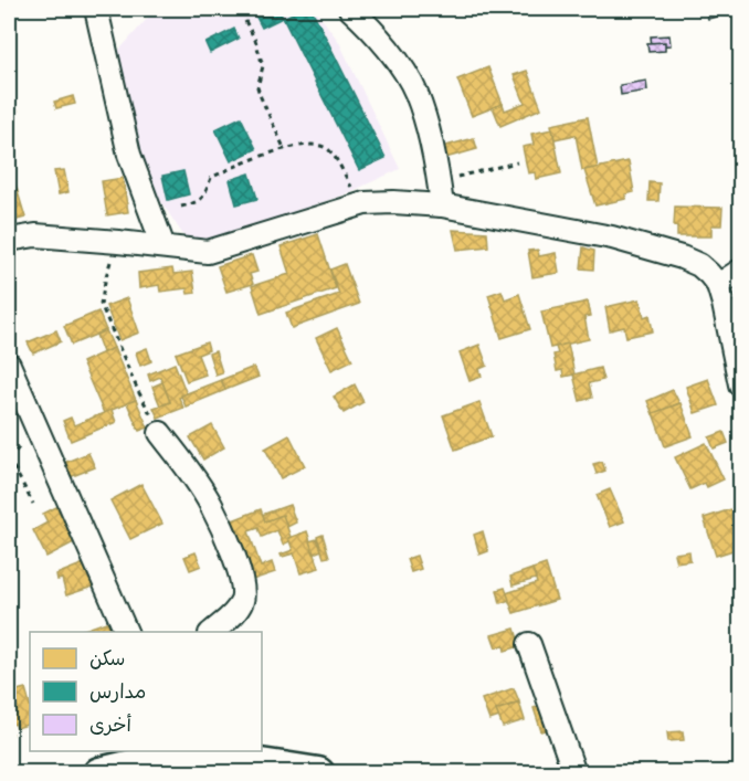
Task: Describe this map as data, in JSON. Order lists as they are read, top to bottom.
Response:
{
  "legend": ["سكن", "مدارس", "أخرى"]
}
